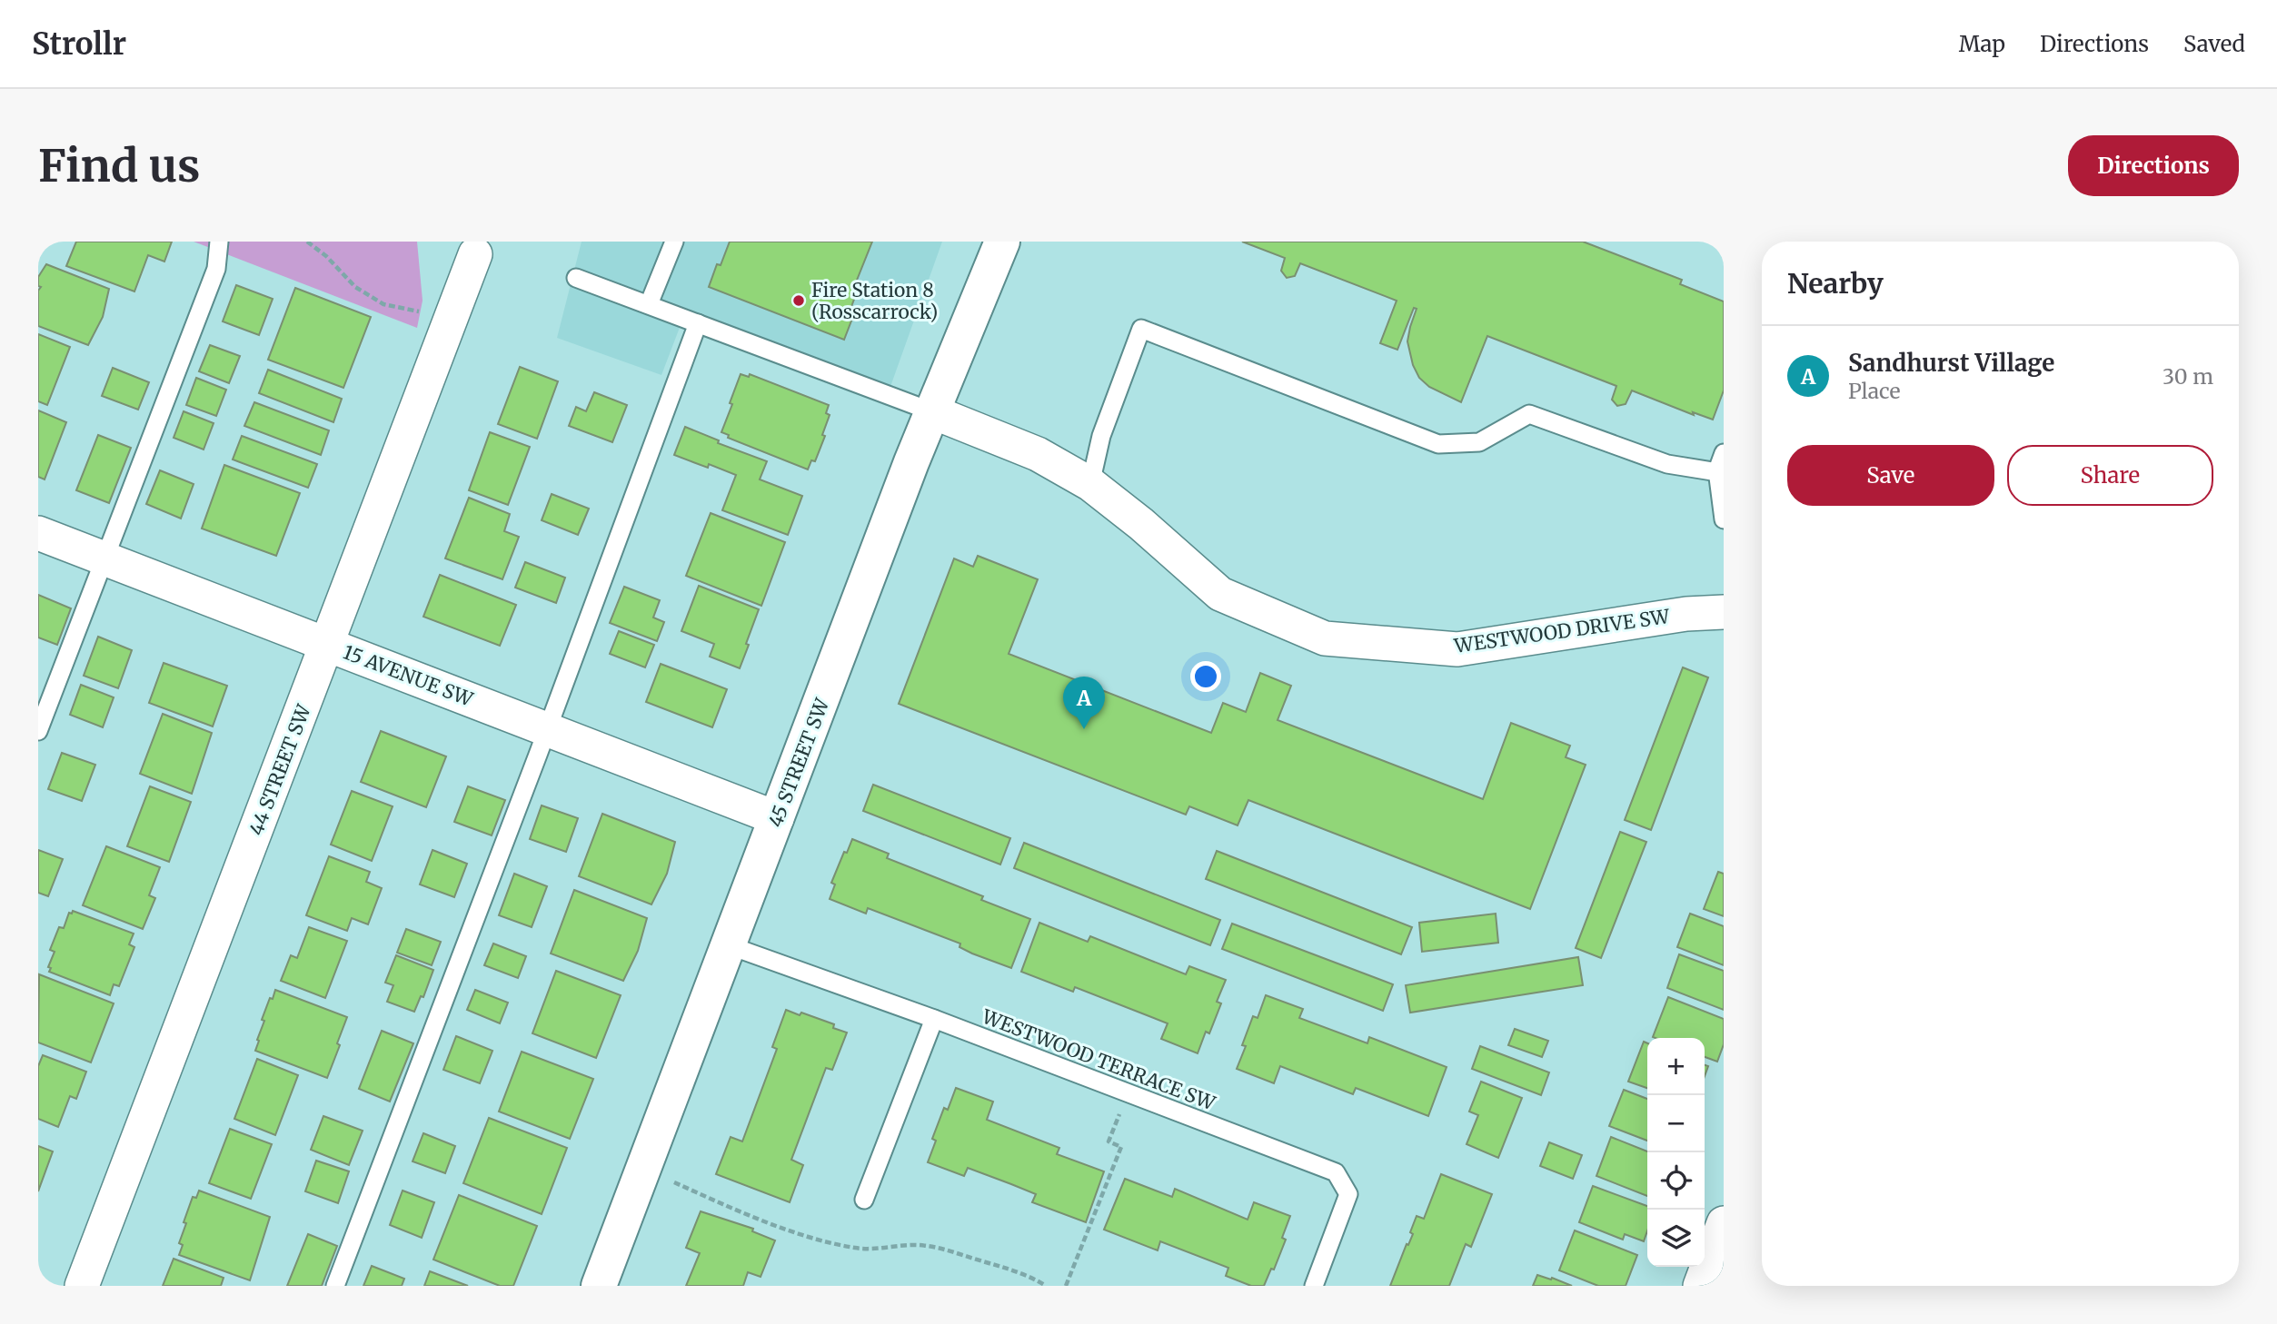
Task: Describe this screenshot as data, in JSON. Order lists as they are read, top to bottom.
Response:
{
  "streets": {
    "street": [
      "WESTWOOD DRIVE SW",
      "15 AVENUE SW",
      "45 STREET SW",
      "44 STREET SW"
    ],
    "lane": ["WESTWOOD TERRACE SW"]
  },
  "crossings": [
    ["WESTWOOD DRIVE SW", "45 STREET SW"],
    ["15 AVENUE SW", "45 STREET SW"],
    ["15 AVENUE SW", "44 STREET SW"],
    ["45 STREET SW", "WESTWOOD TERRACE SW"]
  ],
  "places": ["Fire Station 8 (Rosscarrock)"],
  "page": {
    "header": "Strollr",
    "nav": ["Map", "Directions", "Saved"],
    "buttons": [
      "Directions",
      ["Save", "Share"]
    ],
    "title": "Find us",
    "heading": "Nearby",
    "list": [
      {
        "mark": "A",
        "name": "Sandhurst Village",
        "note": "Place",
        "value": "30 m"
      }
    ],
    "pins": "A",
    "map_buttons": ["+", "−"]
  }
}
